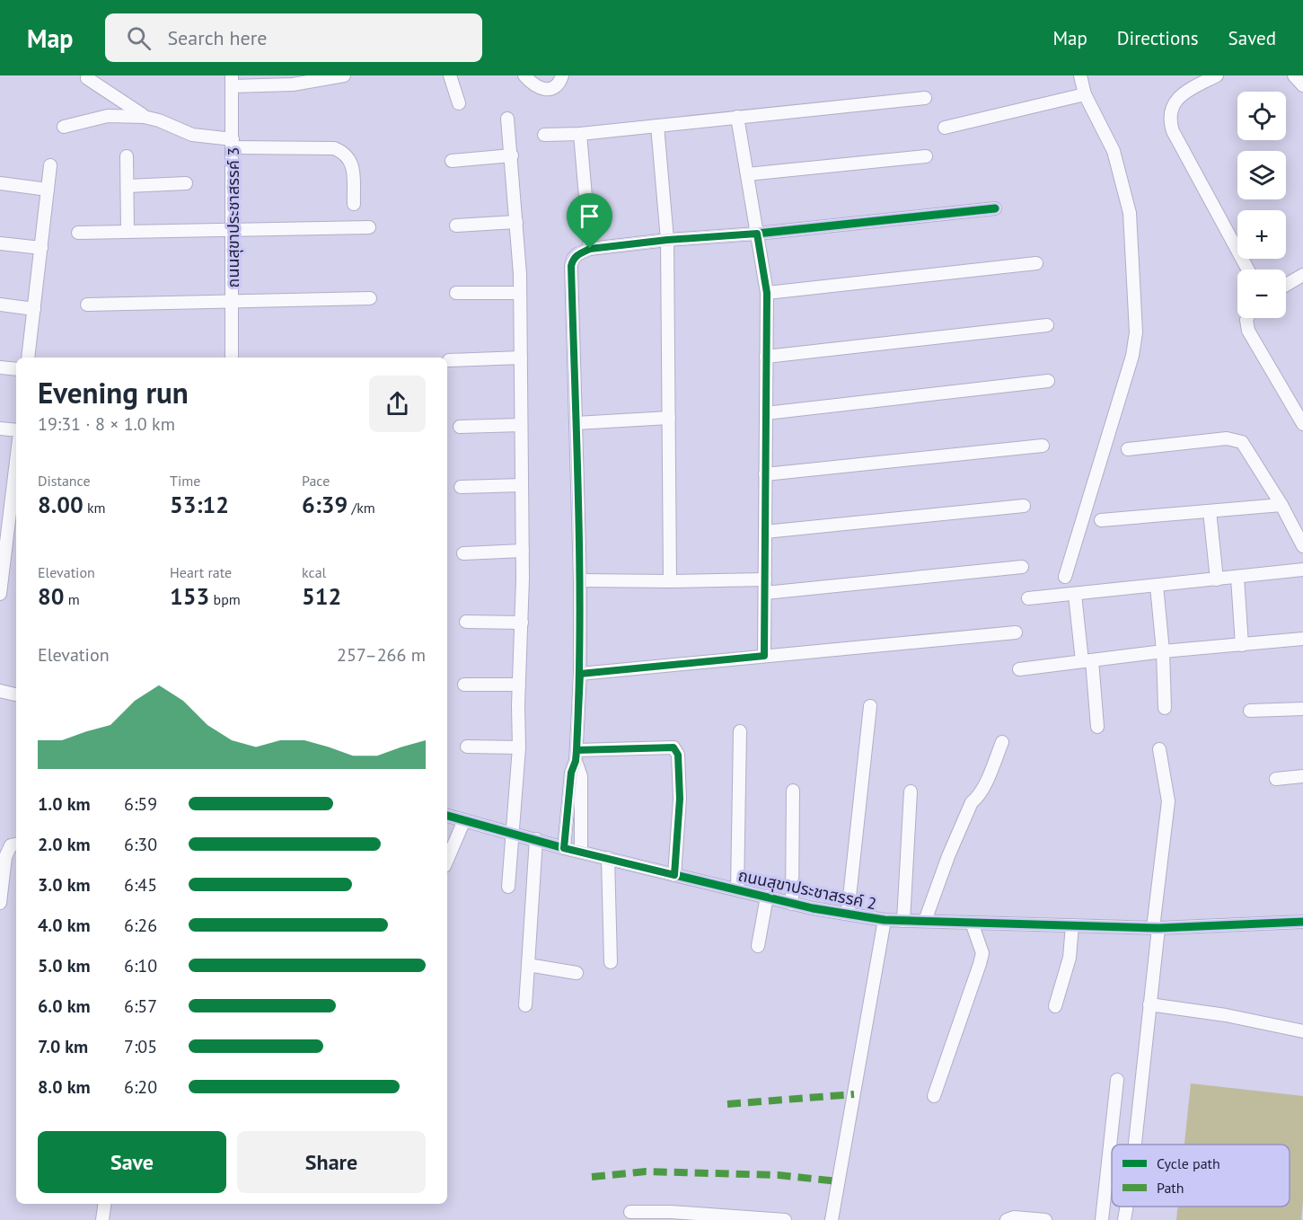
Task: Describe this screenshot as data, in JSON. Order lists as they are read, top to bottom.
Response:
{
  "streets": {
    "street": ["ถนนสุขาประชาสรรค์ 3", "ถนนสุขาประชาสรรค์ 2"]
  },
  "legend": ["Cycle path", "Path"],
  "page": {
    "header": "Map",
    "search": "Search here",
    "nav": ["Map", "Directions", "Saved"],
    "map_buttons": ["+", "−"],
    "heading": ["Evening run", "19:31 · 8 × 1.0 km"],
    "stats": [
      ["Distance", "8.00 km"],
      ["Time", "53:12"],
      ["Pace", "6:39 /km"],
      ["Elevation", "80 m"],
      ["Heart rate", "153 bpm"],
      ["kcal", "512"]
    ],
    "chart": ["Elevation", "257–266 m"],
    "list": [
      {
        "name": "1.0 km",
        "note": "6:59"
      },
      {
        "name": "2.0 km",
        "note": "6:30"
      },
      {
        "name": "3.0 km",
        "note": "6:45"
      },
      {
        "name": "4.0 km",
        "note": "6:26"
      },
      {
        "name": "5.0 km",
        "note": "6:10"
      },
      {
        "name": "6.0 km",
        "note": "6:57"
      },
      {
        "name": "7.0 km",
        "note": "7:05"
      },
      {
        "name": "8.0 km",
        "note": "6:20"
      }
    ],
    "buttons": ["Save", "Share"]
  }
}
